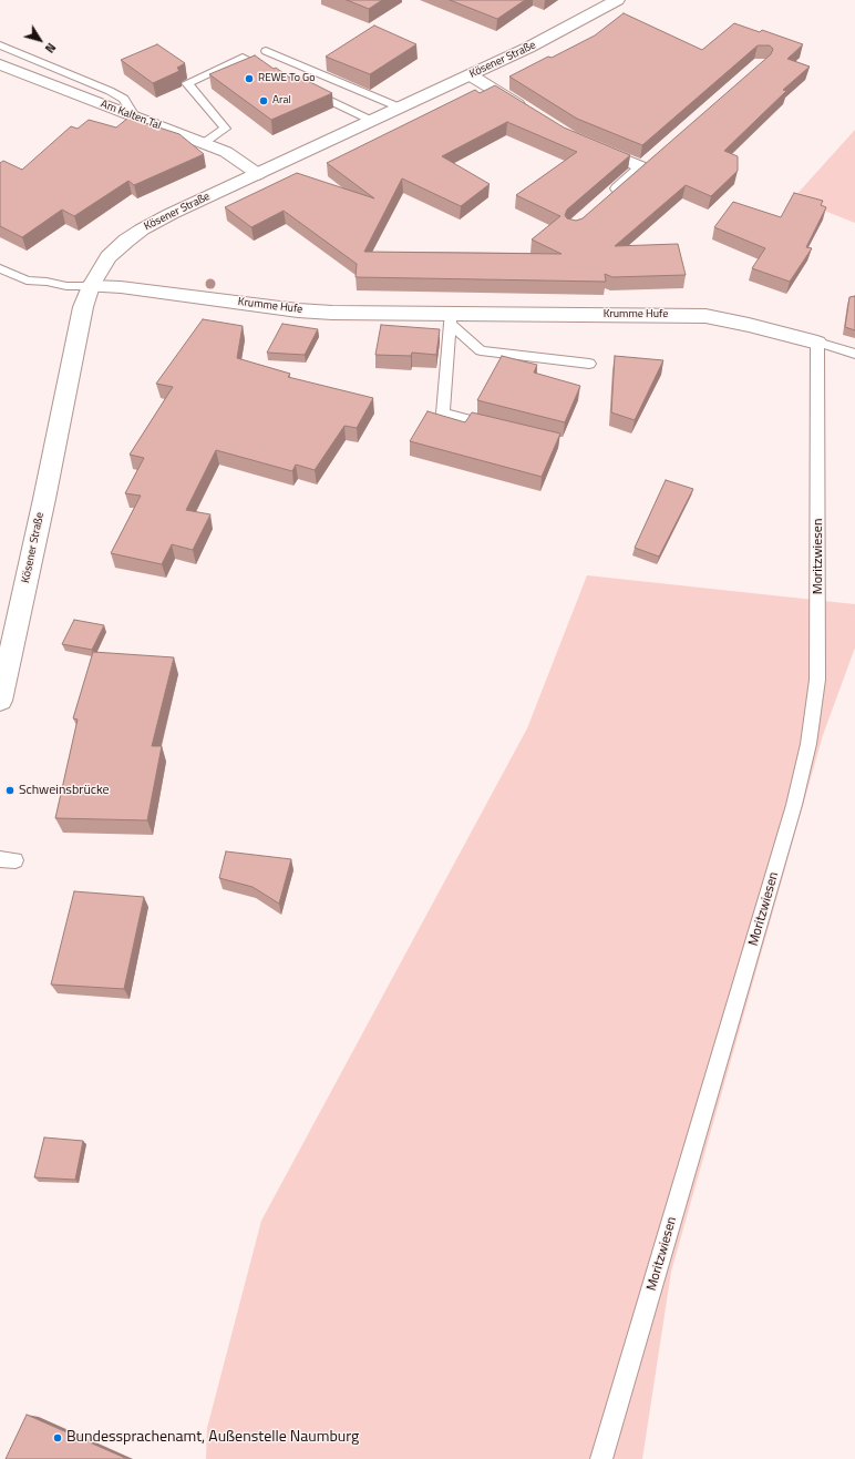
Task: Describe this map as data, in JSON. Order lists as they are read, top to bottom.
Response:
{
  "streets": {
    "street": ["Kösener Straße", "Am Kalten Tal", "Krumme Hufe"],
    "lane": ["Moritzwiesen"]
  },
  "crossings": [
    ["Kösener Straße", "Am Kalten Tal"],
    ["Kösener Straße", "Krumme Hufe"],
    ["Krumme Hufe", "Moritzwiesen"]
  ],
  "places": [
    "REWE To Go",
    "Aral",
    "Schweinsbrücke",
    "Bundessprachenamt, Außenstelle Naumburg"
  ],
  "north": "bottom right"
}
